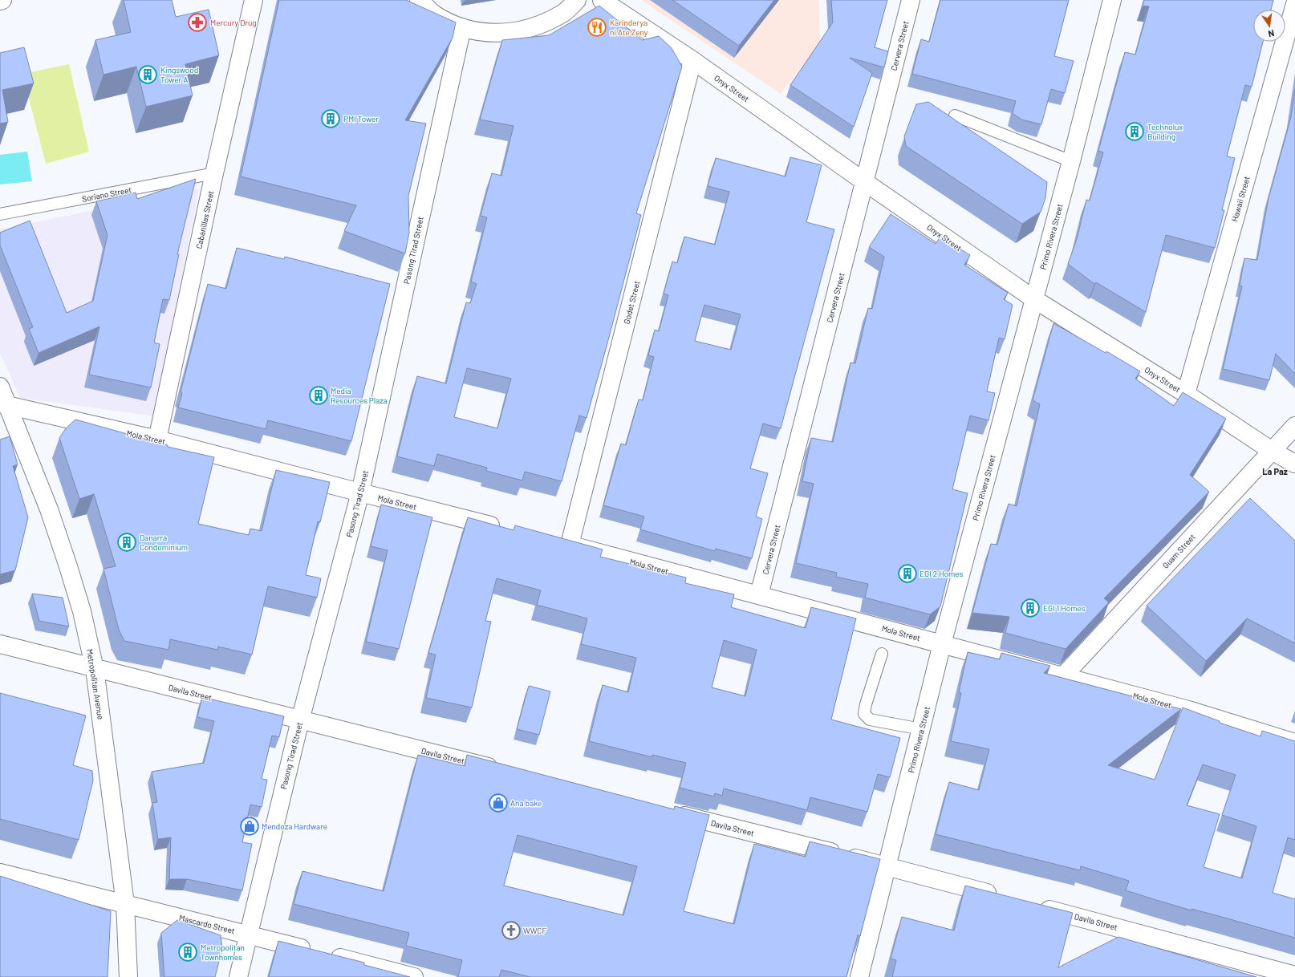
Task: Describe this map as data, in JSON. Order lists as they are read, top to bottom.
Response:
{
  "streets": {
    "street": [
      "Cervera Street",
      "Onyx Street",
      "Hawaii Street",
      "Cabanillas Street",
      "Primo Rivera Street",
      "Pasong Tirad Street",
      "Godet Street",
      "Mola Street",
      "Guam Street",
      "Metropolitan Avenue",
      "Davila Street",
      "Mascardo Street"
    ],
    "lane": ["Soriano Street"]
  },
  "crossings": [
    ["Cervera Street", "Onyx Street"],
    ["Cervera Street", "Mola Street"],
    ["Onyx Street", "Hawaii Street"],
    ["Onyx Street", "Primo Rivera Street"],
    ["Onyx Street", "Godet Street"],
    ["Onyx Street", "Guam Street"],
    ["Soriano Street", "Cabanillas Street"],
    ["Cabanillas Street", "Mola Street"],
    ["Primo Rivera Street", "Mola Street"],
    ["Primo Rivera Street", "Davila Street"],
    ["Pasong Tirad Street", "Mola Street"],
    ["Pasong Tirad Street", "Davila Street"],
    ["Pasong Tirad Street", "Mascardo Street"],
    ["Godet Street", "Mola Street"],
    ["Mola Street", "Guam Street"],
    ["Mola Street", "Metropolitan Avenue"],
    ["Metropolitan Avenue", "Davila Street"],
    ["Metropolitan Avenue", "Mascardo Street"]
  ],
  "districts": ["La Paz"],
  "places": {
    "pharmacy": ["Mercury Drug"],
    "restaurant": ["Karinderya ni Ate Zeny"],
    "building": [
      "Kingswood Tower A",
      "PMI Tower",
      "Technolux Building",
      "Media Resources Plaza",
      "Danarra Condominium",
      "EGI 2 Homes",
      "EGI 1 Homes",
      "Metropolitan Townhomes"
    ],
    "shop": ["Ana bake", "Mendoza Hardware"],
    "church": ["WWCF"]
  },
  "north": "bottom"
}
